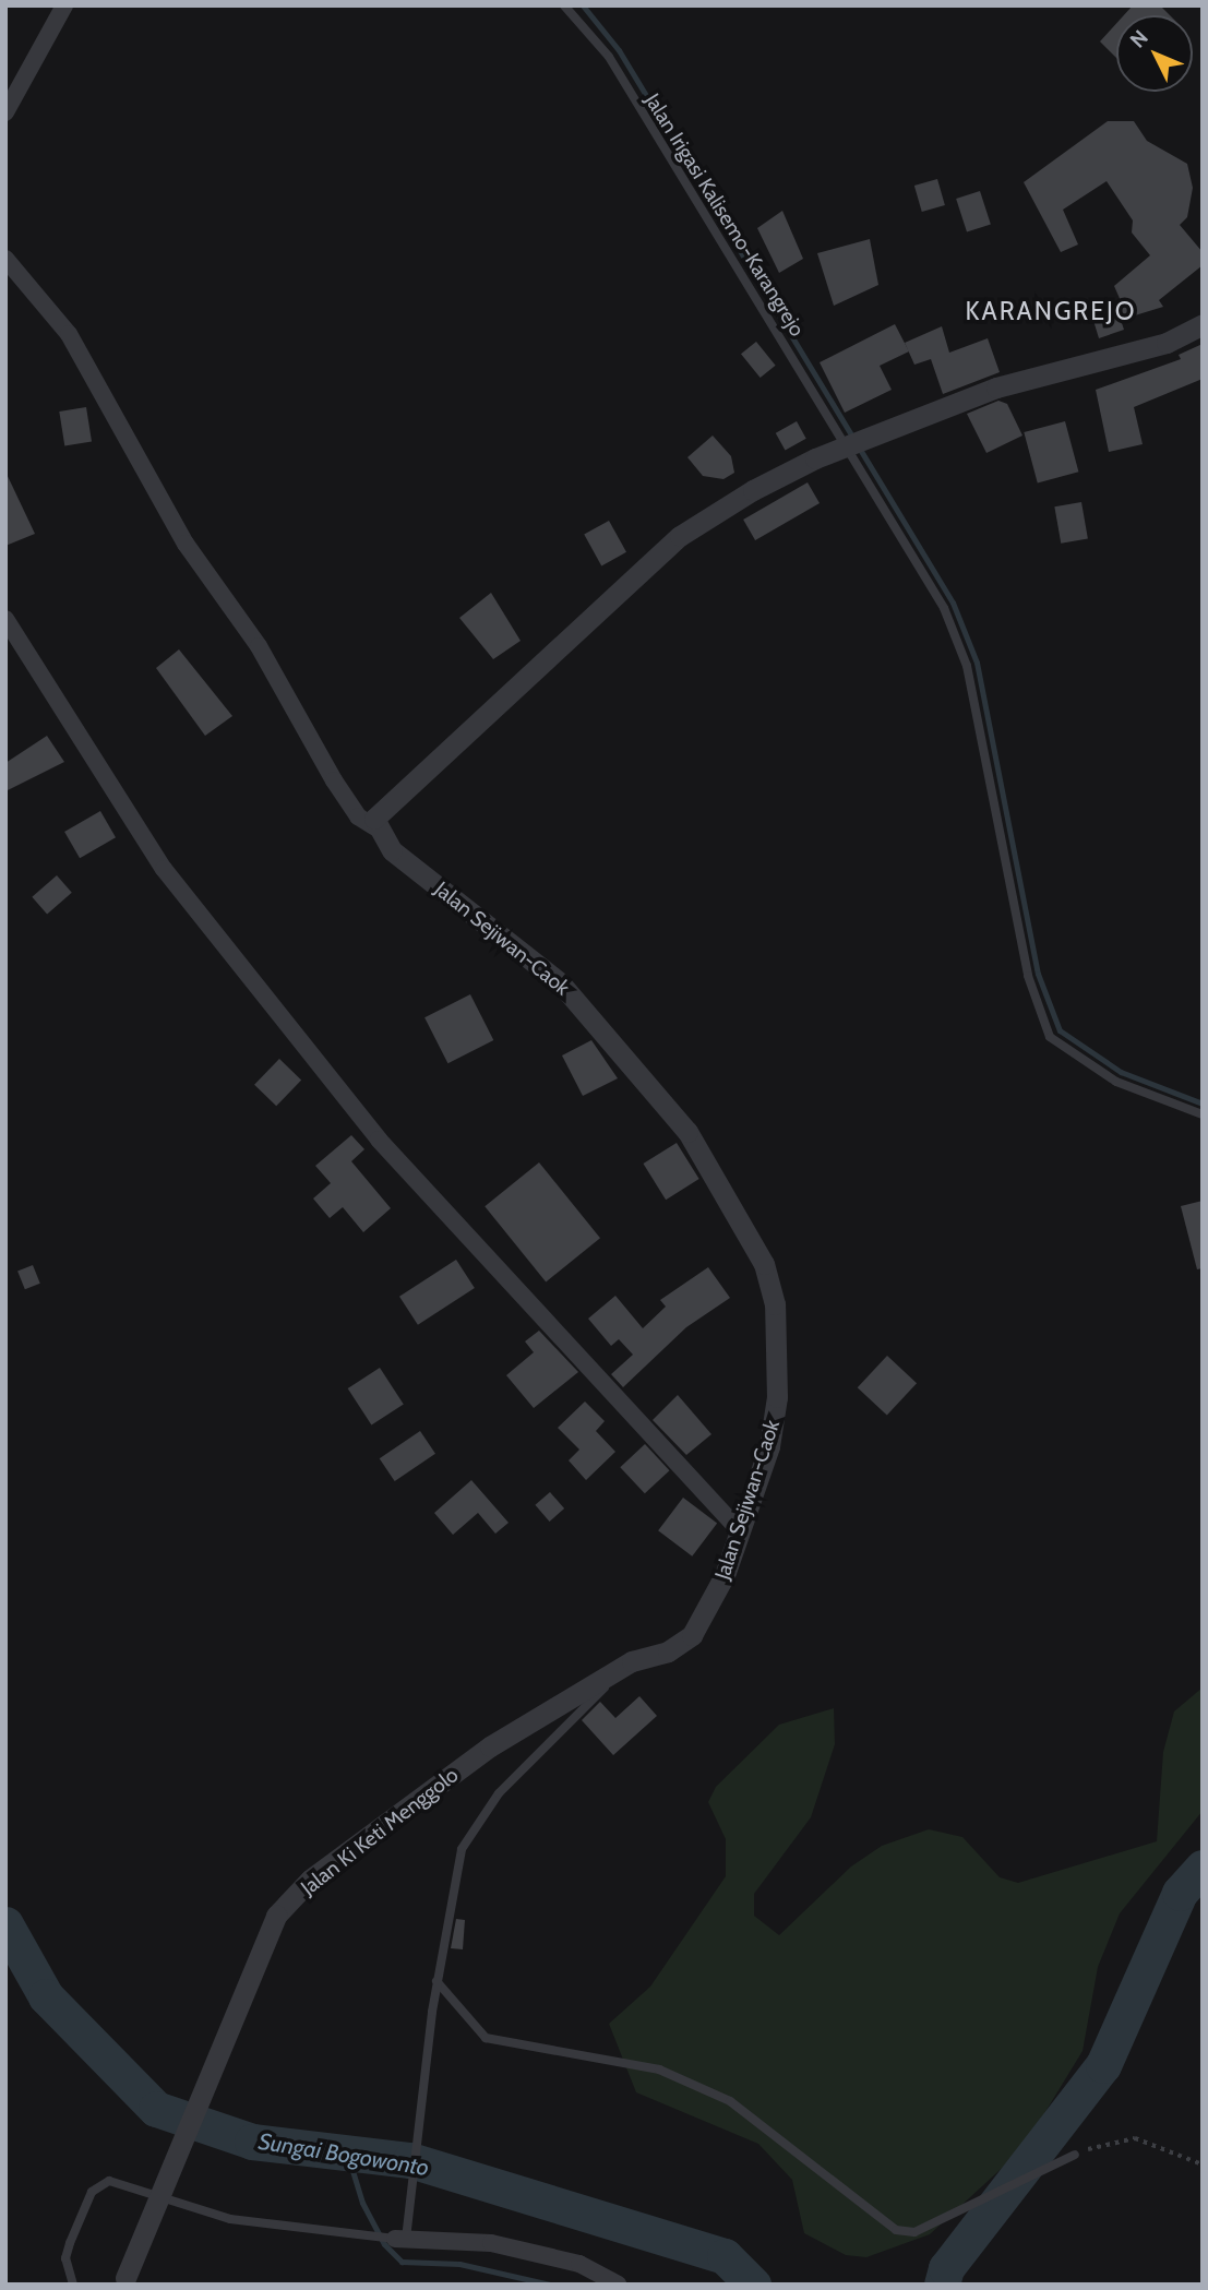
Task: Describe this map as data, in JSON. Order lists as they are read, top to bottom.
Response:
{
  "streets": {
    "street": ["Jalan Sejiwan-Caok", "Jalan Ki Keti Menggolo"],
    "lane": ["Jalan Irigasi Kalisemo-Karangrejo"]
  },
  "crossings": [
    ["Jalan Sejiwan-Caok", "Jalan Ki Keti Menggolo"]
  ],
  "districts": ["KARANGREJO"],
  "water": ["Sungai Bogowonto"],
  "north": "top left"
}
